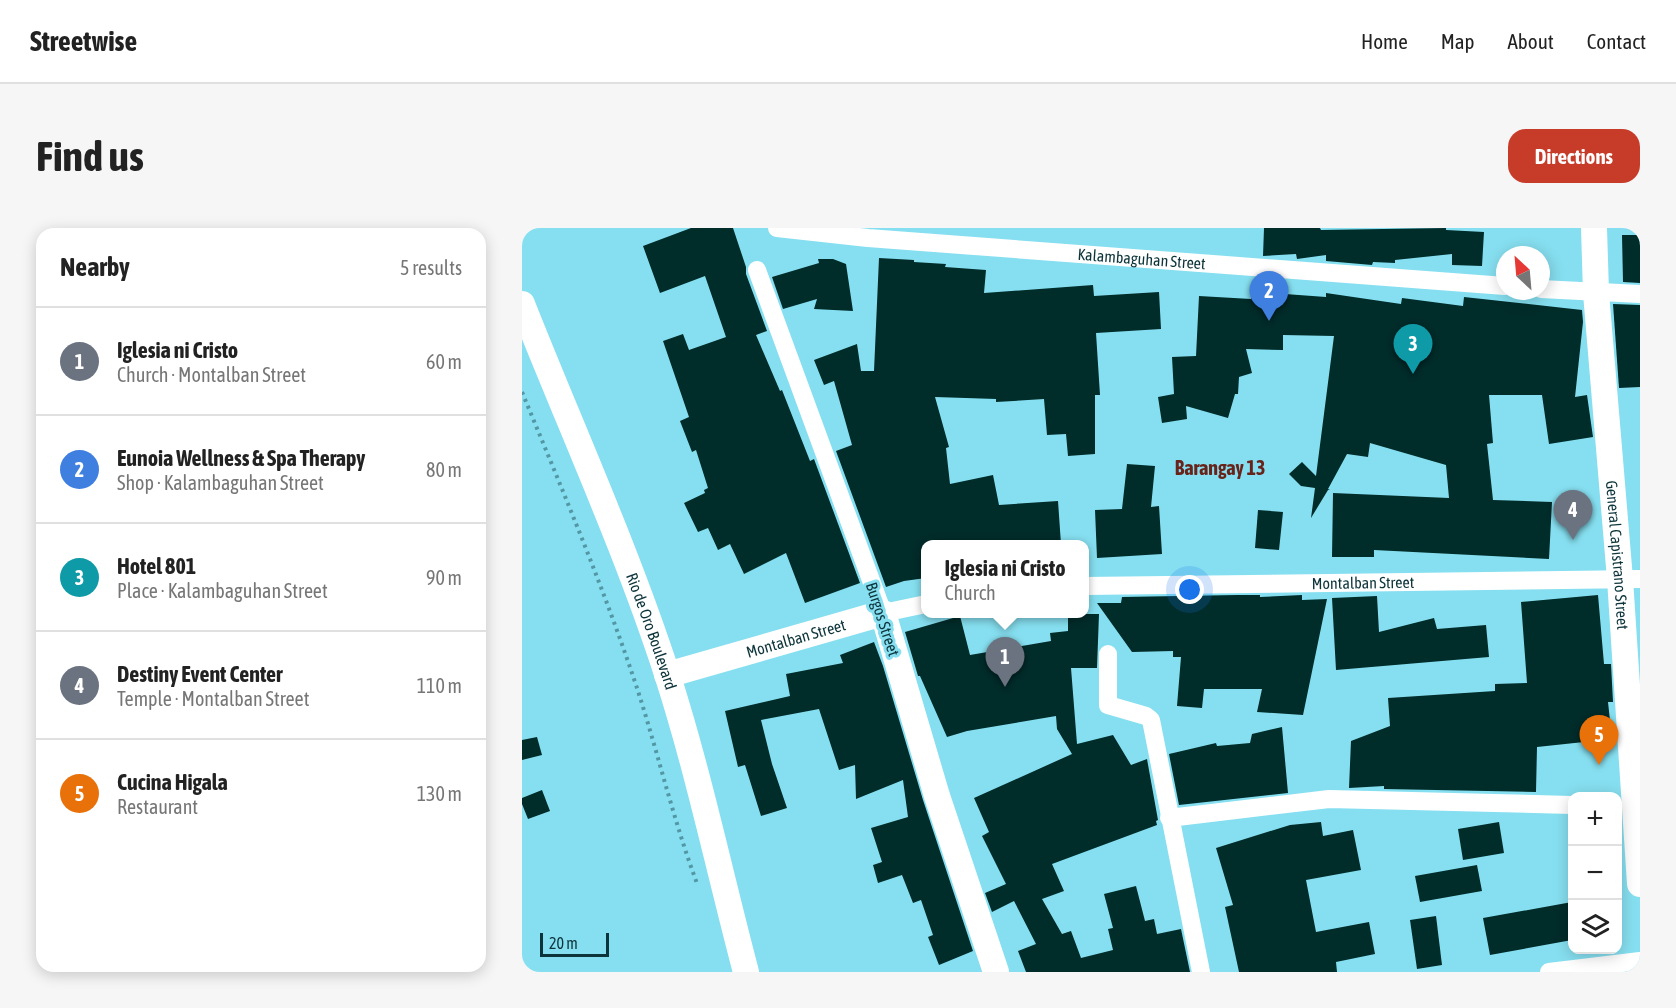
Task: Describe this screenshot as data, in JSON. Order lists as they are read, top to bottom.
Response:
{
  "streets": {
    "main road": [
      "General Capistrano Street",
      "Montalban Street",
      "Burgos Street",
      "Rio de Oro Boulevard"
    ],
    "street": ["Kalambaguhan Street"]
  },
  "crossings": [
    ["General Capistrano Street", "Montalban Street"],
    ["Montalban Street", "Burgos Street"],
    ["Montalban Street", "Rio de Oro Boulevard"]
  ],
  "districts": ["Barangay 13"],
  "scale_bar": "20 m",
  "north": "top left",
  "page": {
    "header": "Streetwise",
    "nav": [
      "Home",
      "Map",
      "About",
      "Contact"
    ],
    "buttons": "Directions",
    "title": "Find us",
    "heading": ["Nearby", "5 results"],
    "pins": [
      "2",
      "3",
      "4",
      "1",
      "5"
    ],
    "list": [
      {
        "mark": "1",
        "name": "Iglesia ni Cristo",
        "note": "Church · Montalban Street",
        "value": "60 m"
      },
      {
        "mark": "2",
        "name": "Eunoia Wellness & Spa Therapy",
        "note": "Shop · Kalambaguhan Street",
        "value": "80 m"
      },
      {
        "mark": "3",
        "name": "Hotel 801",
        "note": "Place · Kalambaguhan Street",
        "value": "90 m"
      },
      {
        "mark": "4",
        "name": "Destiny Event Center",
        "note": "Temple · Montalban Street",
        "value": "110 m"
      },
      {
        "mark": "5",
        "name": "Cucina Higala",
        "note": "Restaurant",
        "value": "130 m"
      }
    ],
    "popup": ["Iglesia ni Cristo", "Church"],
    "map_buttons": ["+", "−"],
    "scale": "20 m"
  }
}
